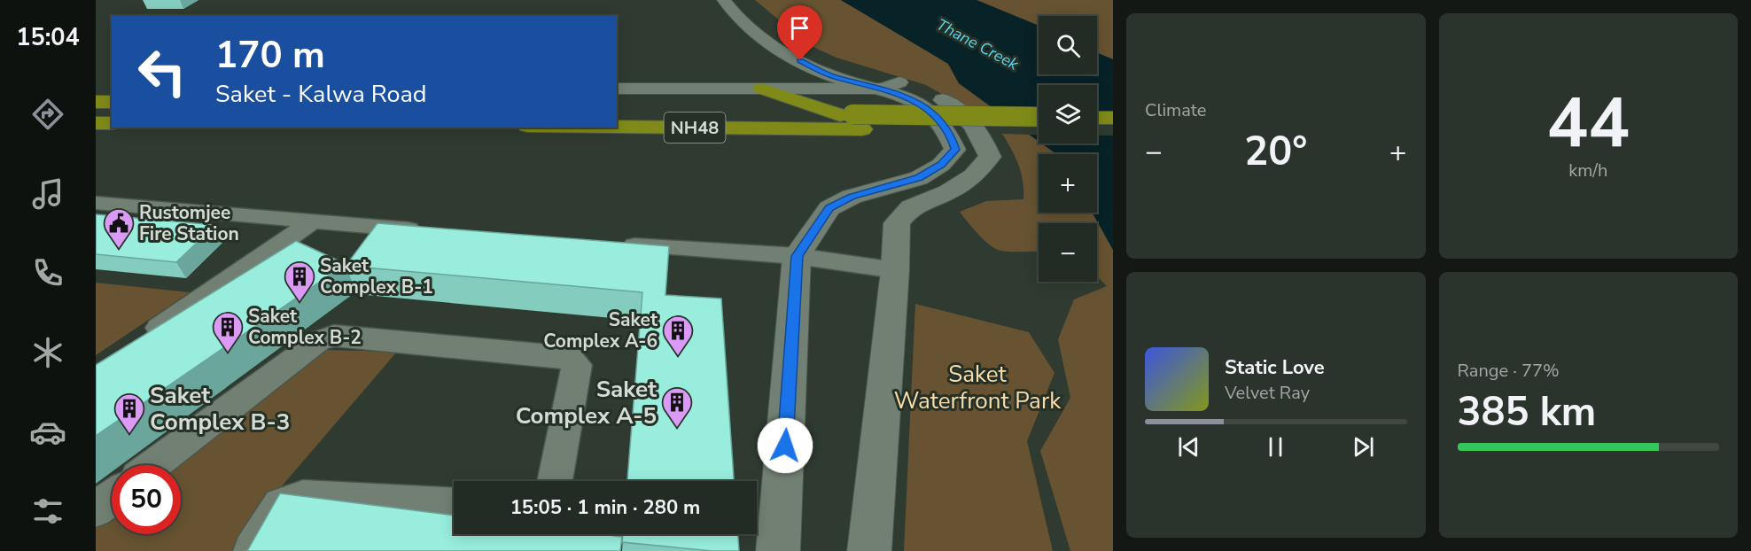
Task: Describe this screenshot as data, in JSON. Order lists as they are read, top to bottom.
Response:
{
  "streets": {
    "highway": ["NH48"]
  },
  "water": ["Thane Creek"],
  "parks": ["Saket Waterfront Park"],
  "places": {
    "public building": ["Rustomjee Fire Station"],
    "building": [
      "Saket Complex B-1",
      "Saket Complex B-2",
      "Saket Complex A-6",
      "Saket Complex A-5",
      "Saket Complex B-3"
    ]
  },
  "page": {
    "tabs": "15:04",
    "tile": [
      "Climate",
      ["44", "km/h"],
      ["Range · 77%", "385 km"]
    ],
    "map_buttons": ["+", "−"],
    "turn": ["170 m", "Saket - Kalwa Road"],
    "heat": ["−", "20°", "+"],
    "song": ["Static Love", "Velvet Ray"],
    "limit": "50",
    "trip": "15:05 · 1 min · 280 m"
  }
}
